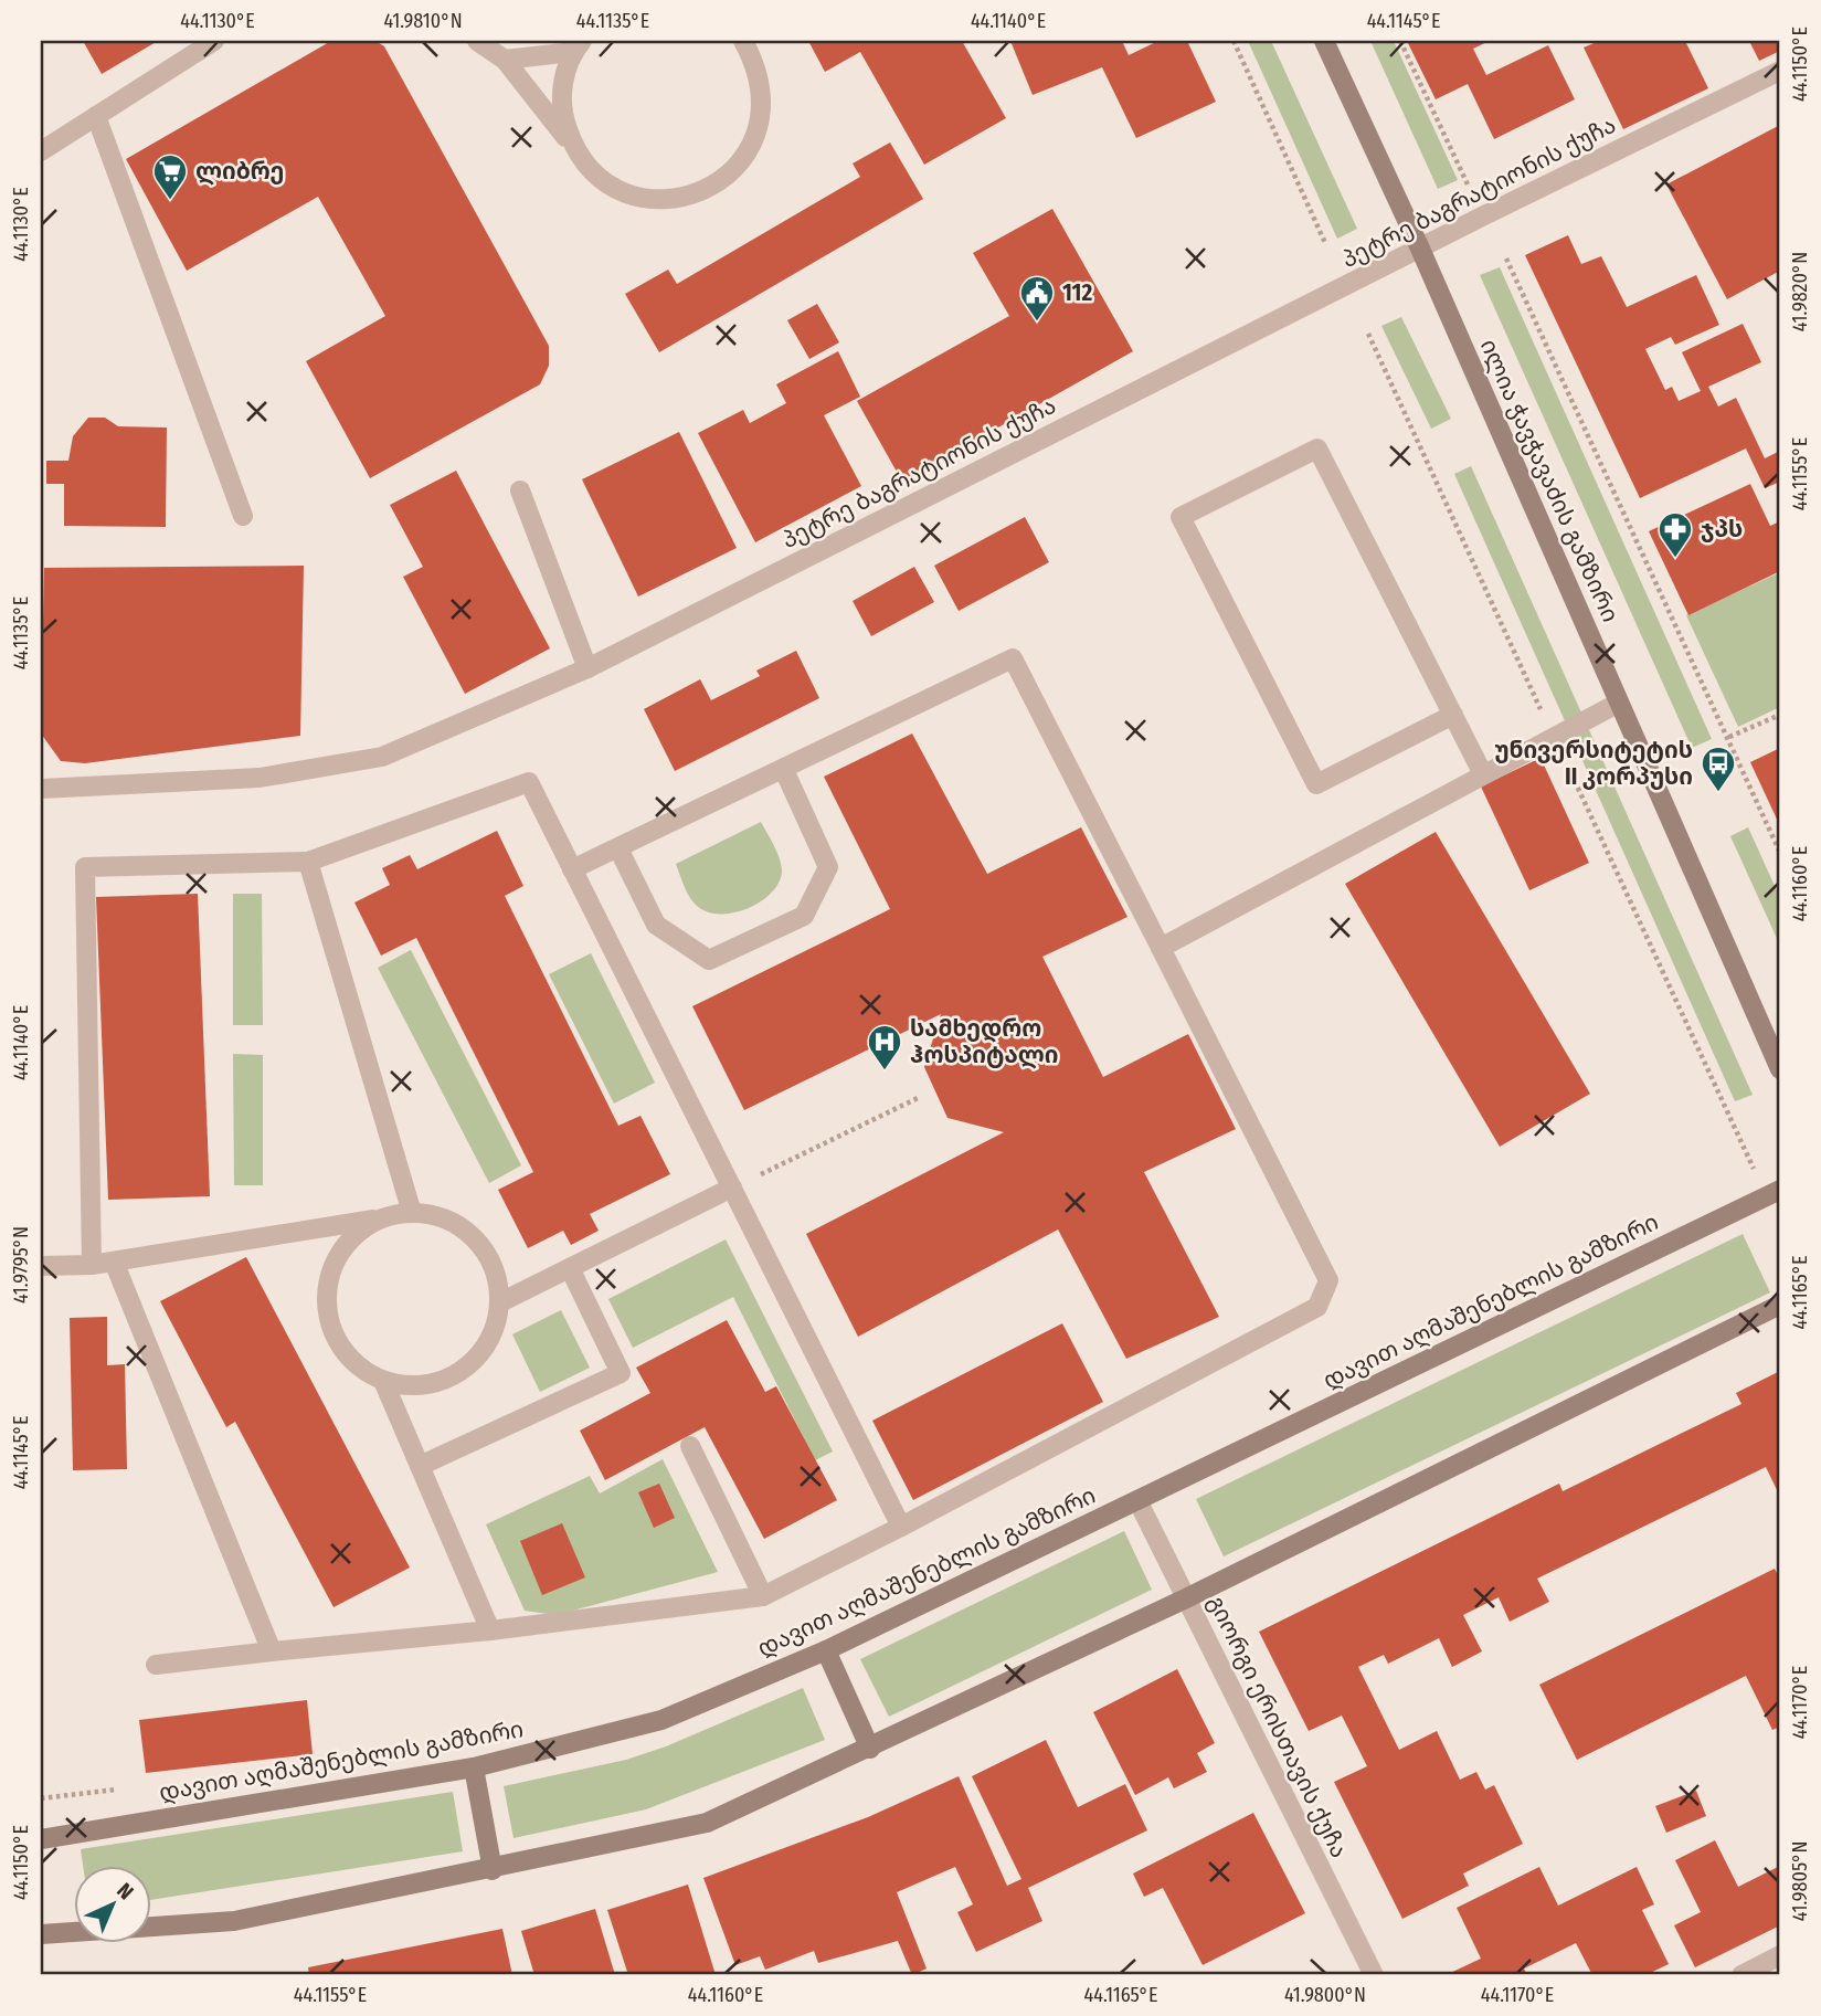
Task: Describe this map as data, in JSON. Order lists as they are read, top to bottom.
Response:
{
  "streets": {
    "street": [
      "პეტრე ბაგრატიონის ქუჩა",
      "ილია ჭავჭავაძის გამზირი",
      "დავით აღმაშენებლის გამზირი",
      "გიორგი ერისთავის ქუჩა"
    ]
  },
  "crossings": [
    ["პეტრე ბაგრატიონის ქუჩა", "ილია ჭავჭავაძის გამზირი"],
    ["დავით აღმაშენებლის გამზირი", "გიორგი ერისთავის ქუჩა"]
  ],
  "places": {
    "supermarket": ["ლიბრე"],
    "public building": ["112"],
    "pharmacy": ["ჯპს"],
    "bus stop": ["უნივერსიტეტის II კორპუსი"],
    "hospital": ["სამხედრო ჰოსპიტალი"]
  },
  "north": "top right",
  "coordinates": [
    "44.1130°E",
    "41.9810°N",
    "44.1135°E",
    "44.1140°E",
    "44.1145°E",
    "44.1150°E",
    "41.9820°N",
    "44.1155°E",
    "44.1160°E",
    "41.9795°N",
    "44.1165°E",
    "44.1170°E",
    "41.9805°N",
    "41.9800°N"
  ]
}
